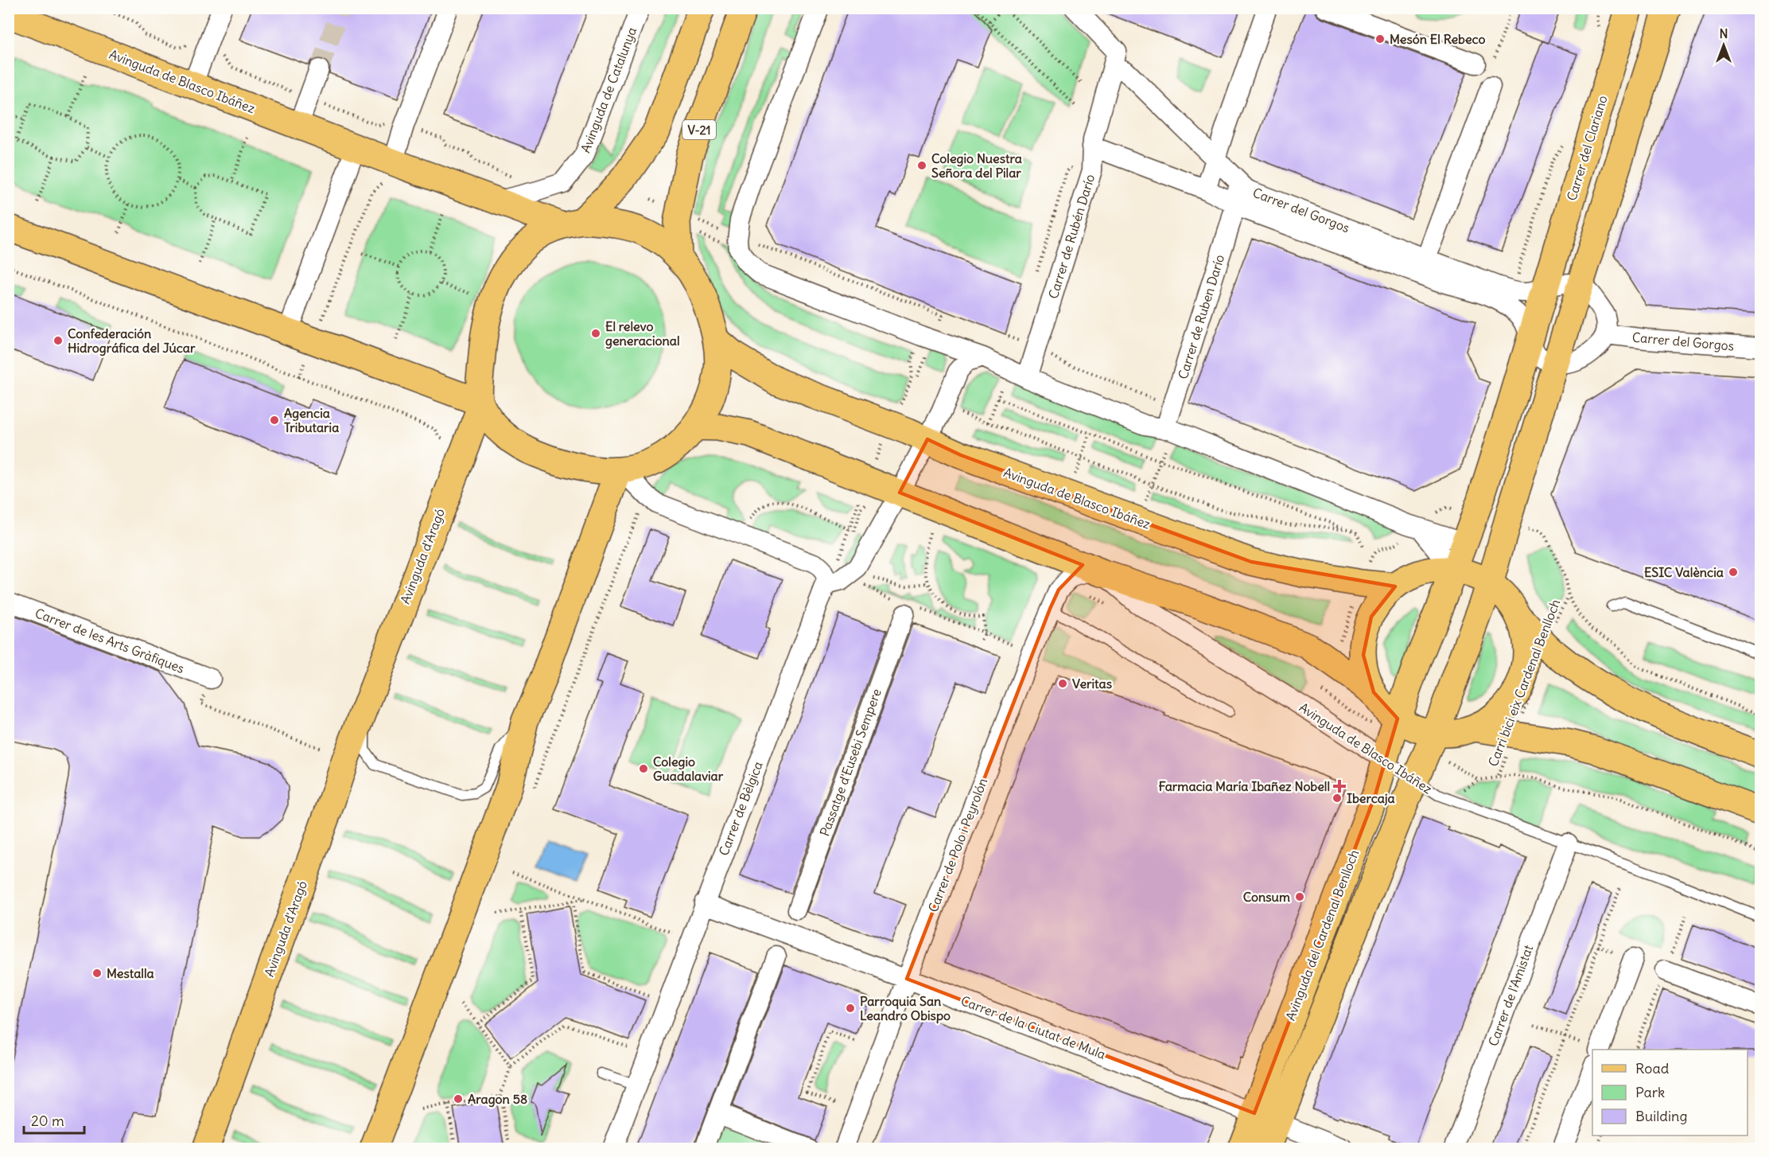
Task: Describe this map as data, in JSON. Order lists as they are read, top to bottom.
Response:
{
  "streets": {
    "main road": [
      "Avinguda de Blasco Ibáñez",
      "V-21",
      "Carrer del Clariano",
      "Avinguda d'Aragó",
      "Avinguda del Cardenal Benlloch"
    ],
    "street": [
      "Avinguda de Catalunya",
      "Carrer del Gorgos",
      "Carrer de Rubén Darío",
      "Carrer de Ruben Darío",
      "Carrer de les Arts Gràfiques",
      "Passatge d'Eusebi Sempere",
      "Carrer de Bèlgica",
      "Carrer de Polo i Peyrolón",
      "Carrer de l'Amistat",
      "Carrer de la Ciutat de Mula"
    ],
    "path": ["Carri bici eix Cardenal Benlloch"]
  },
  "crossings": [
    ["Avinguda de Blasco Ibáñez", "Avinguda de Catalunya"],
    ["Avinguda de Blasco Ibáñez", "V-21"],
    ["Avinguda de Blasco Ibáñez", "Carrer del Clariano"],
    ["Avinguda de Blasco Ibáñez", "Carri bici eix Cardenal Benlloch"],
    ["Avinguda de Blasco Ibáñez", "Carrer de Polo i Peyrolón"],
    ["Avinguda de Blasco Ibáñez", "Avinguda del Cardenal Benlloch"],
    ["Avinguda de Blasco Ibáñez", "Carrer de l'Amistat"],
    ["Carrer del Clariano", "Carrer del Gorgos"],
    ["Carrer del Clariano", "Avinguda del Cardenal Benlloch"],
    ["Carrer del Gorgos", "Carrer de Rubén Darío"],
    ["Carrer del Gorgos", "Carrer de Ruben Darío"],
    ["Carrer de Bèlgica", "Carrer de la Ciutat de Mula"],
    ["Carrer de Polo i Peyrolón", "Carrer de la Ciutat de Mula"],
    ["Avinguda del Cardenal Benlloch", "Carrer de la Ciutat de Mula"]
  ],
  "places": {
    "other": [
      "Mesón El Rebeco",
      "Colegio Nuestra Señora del Pilar",
      "El relevo generacional",
      "Confederación Hidrográfica del Júcar",
      "Agencia Tributaria",
      "ESIC València",
      "Veritas",
      "Colegio Guadalaviar",
      "Ibercaja",
      "Consum",
      "Mestalla",
      "Parroquia San Leandro Obispo",
      "Aragon 58"
    ],
    "health": ["Farmacia María Ibañez Nobell"]
  },
  "legend": ["Road", "Park", "Building"],
  "scale_bar": "20 m",
  "north": "top"
}
